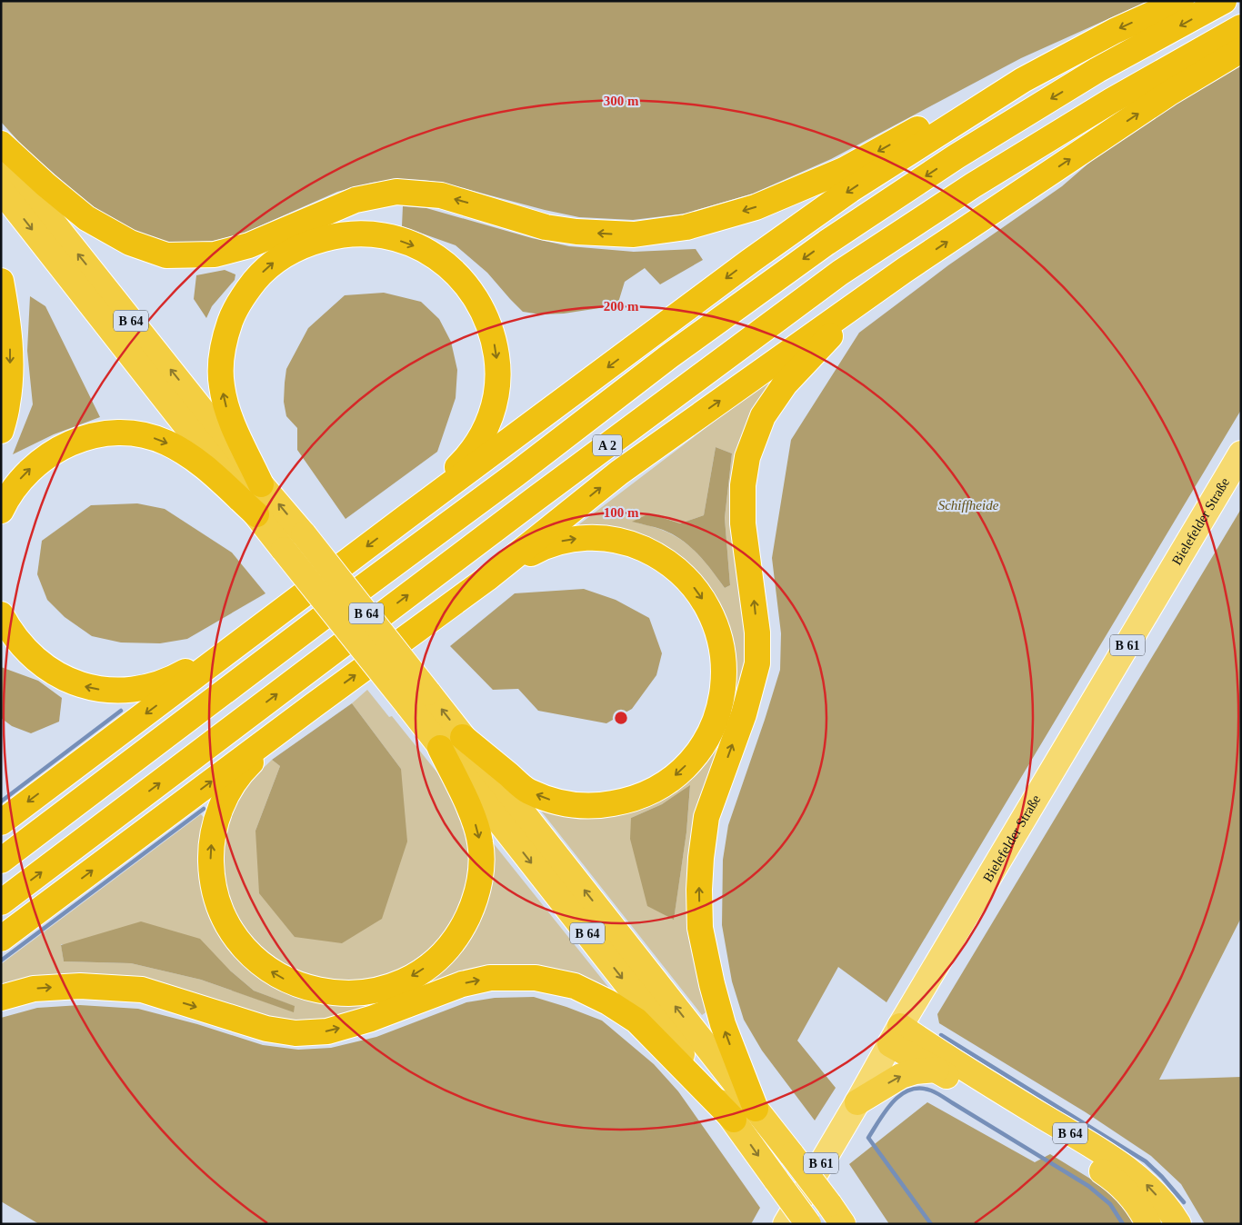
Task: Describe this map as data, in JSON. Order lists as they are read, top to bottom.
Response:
{
  "streets": {
    "highway": ["B 64", "A 2", "B 61"],
    "main road": ["Bielefelder Straße"]
  },
  "crossings": [
    ["B 64", "Bielefelder Straße"],
    ["Bielefelder Straße", "B 61"]
  ],
  "parks": ["Schiffheide"],
  "rings": ["300 m", "200 m", "100 m"]
}
